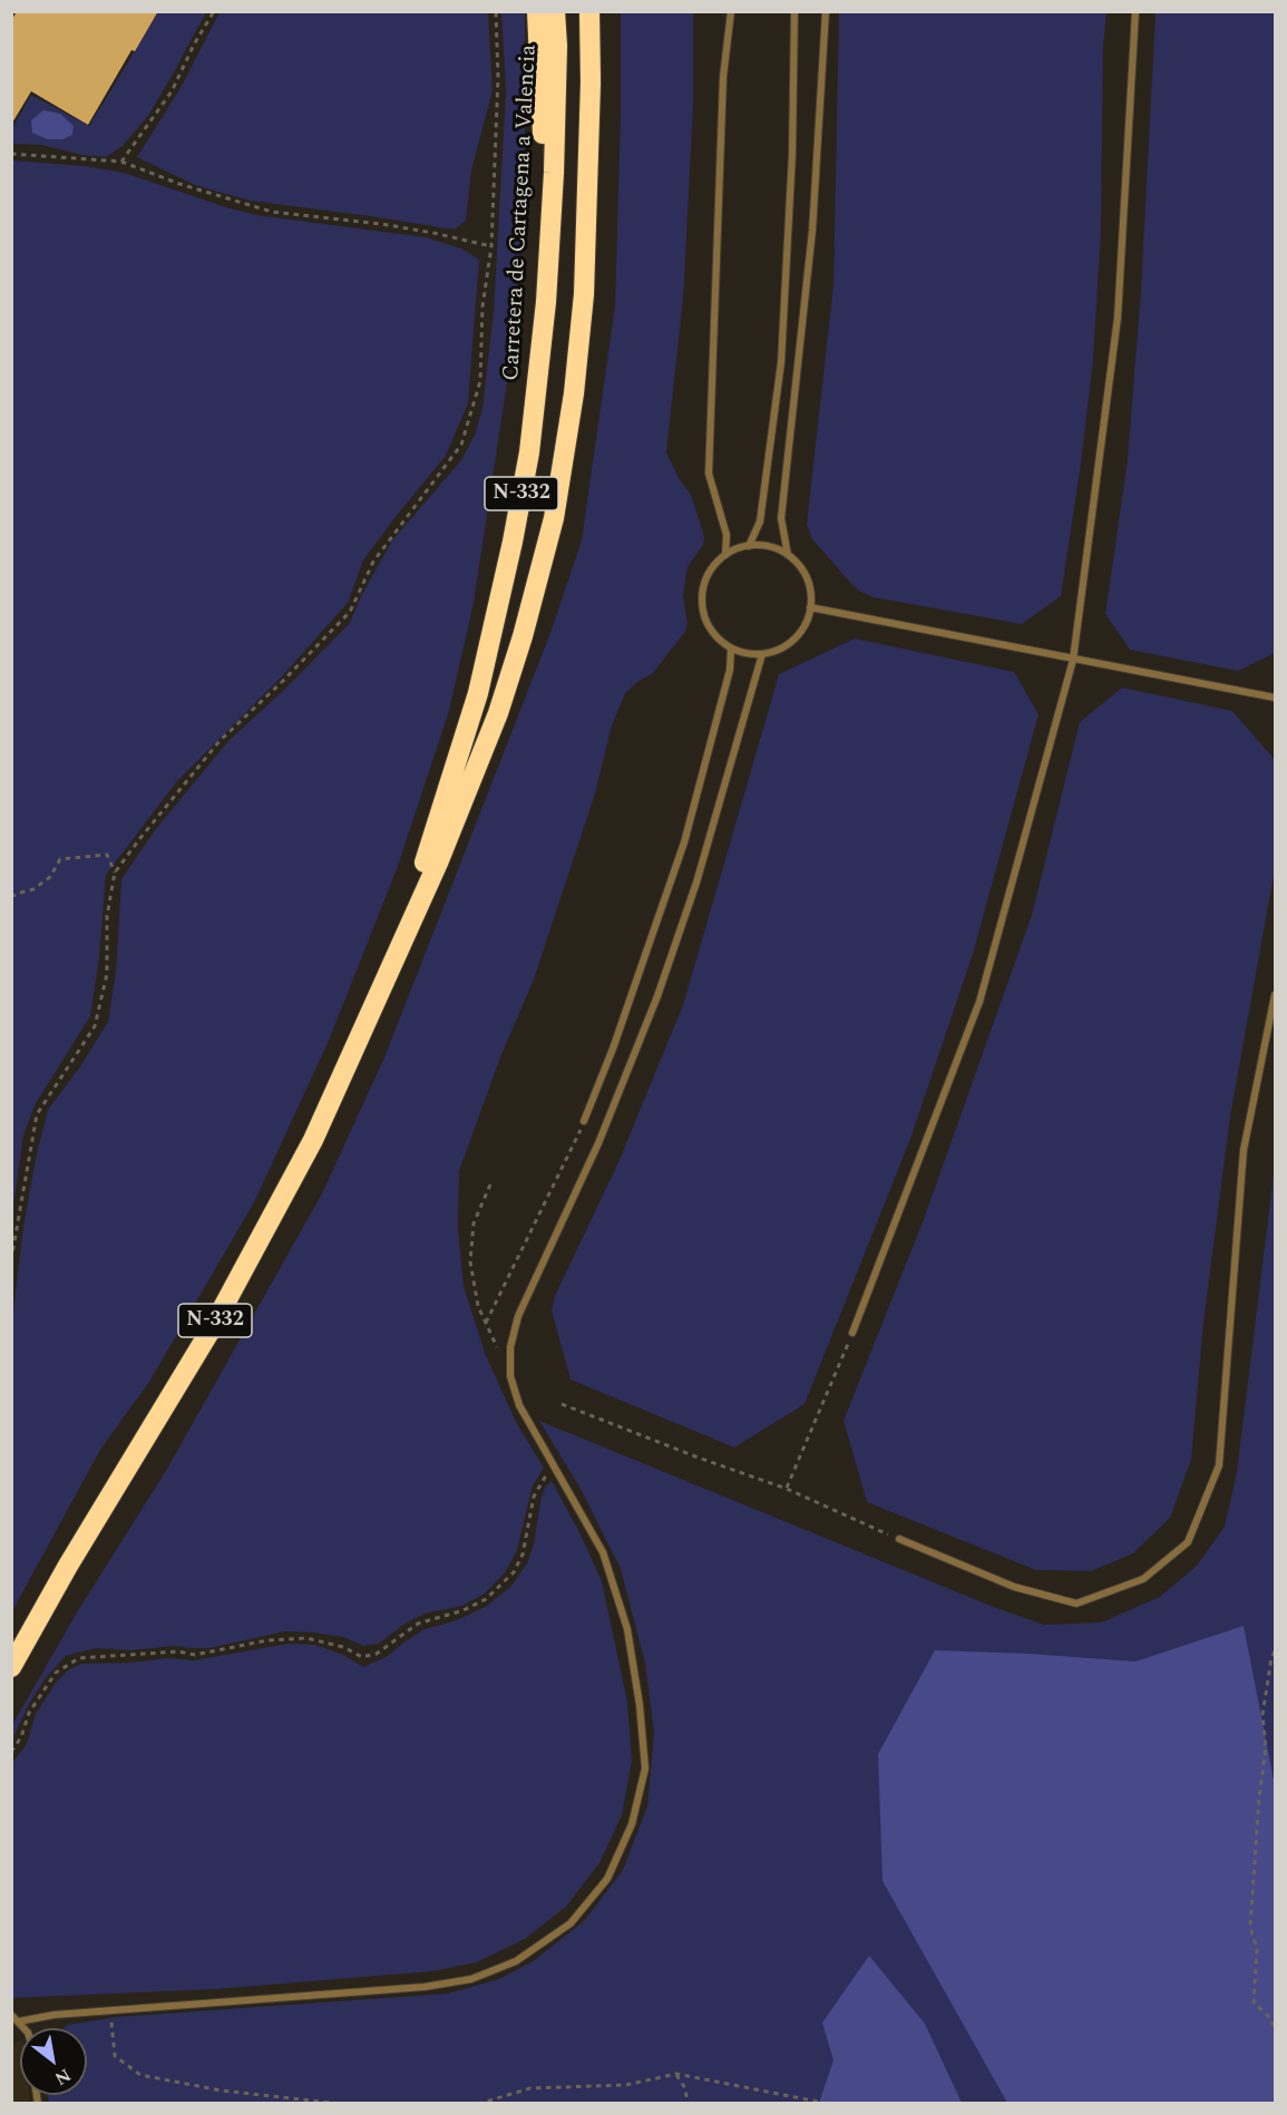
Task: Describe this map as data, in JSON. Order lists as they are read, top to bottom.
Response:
{
  "streets": {
    "highway": ["Carretera de Cartagena a Valencia", "N-332"]
  },
  "north": "bottom right"
}
